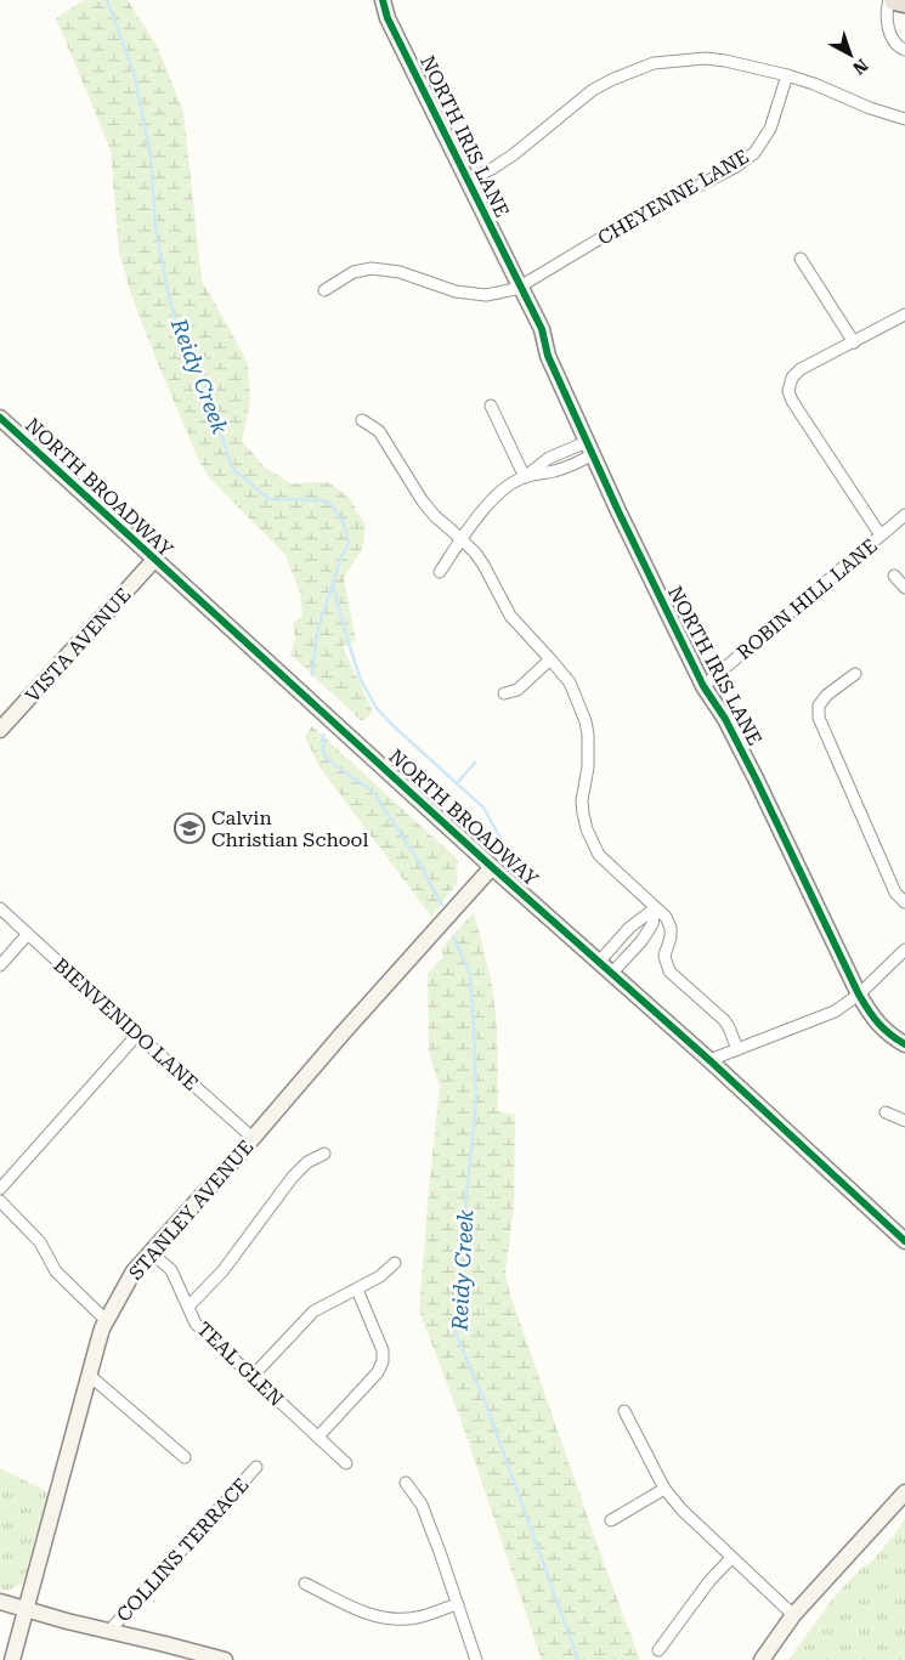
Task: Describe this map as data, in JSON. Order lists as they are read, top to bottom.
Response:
{
  "streets": {
    "street": [
      "NORTH IRIS LANE",
      "CHEYENNE LANE",
      "NORTH BROADWAY",
      "ROBIN HILL LANE",
      "VISTA AVENUE",
      "BIENVENIDO LANE",
      "STANLEY AVENUE",
      "TEAL GLEN",
      "COLLINS TERRACE"
    ]
  },
  "crossings": [
    ["NORTH IRIS LANE", "CHEYENNE LANE"],
    ["NORTH IRIS LANE", "ROBIN HILL LANE"],
    ["NORTH BROADWAY", "VISTA AVENUE"],
    ["NORTH BROADWAY", "STANLEY AVENUE"],
    ["BIENVENIDO LANE", "STANLEY AVENUE"],
    ["STANLEY AVENUE", "TEAL GLEN"]
  ],
  "water": ["Reidy Creek"],
  "places": {
    "school or university": ["Calvin Christian School"]
  },
  "north": "bottom right"
}
